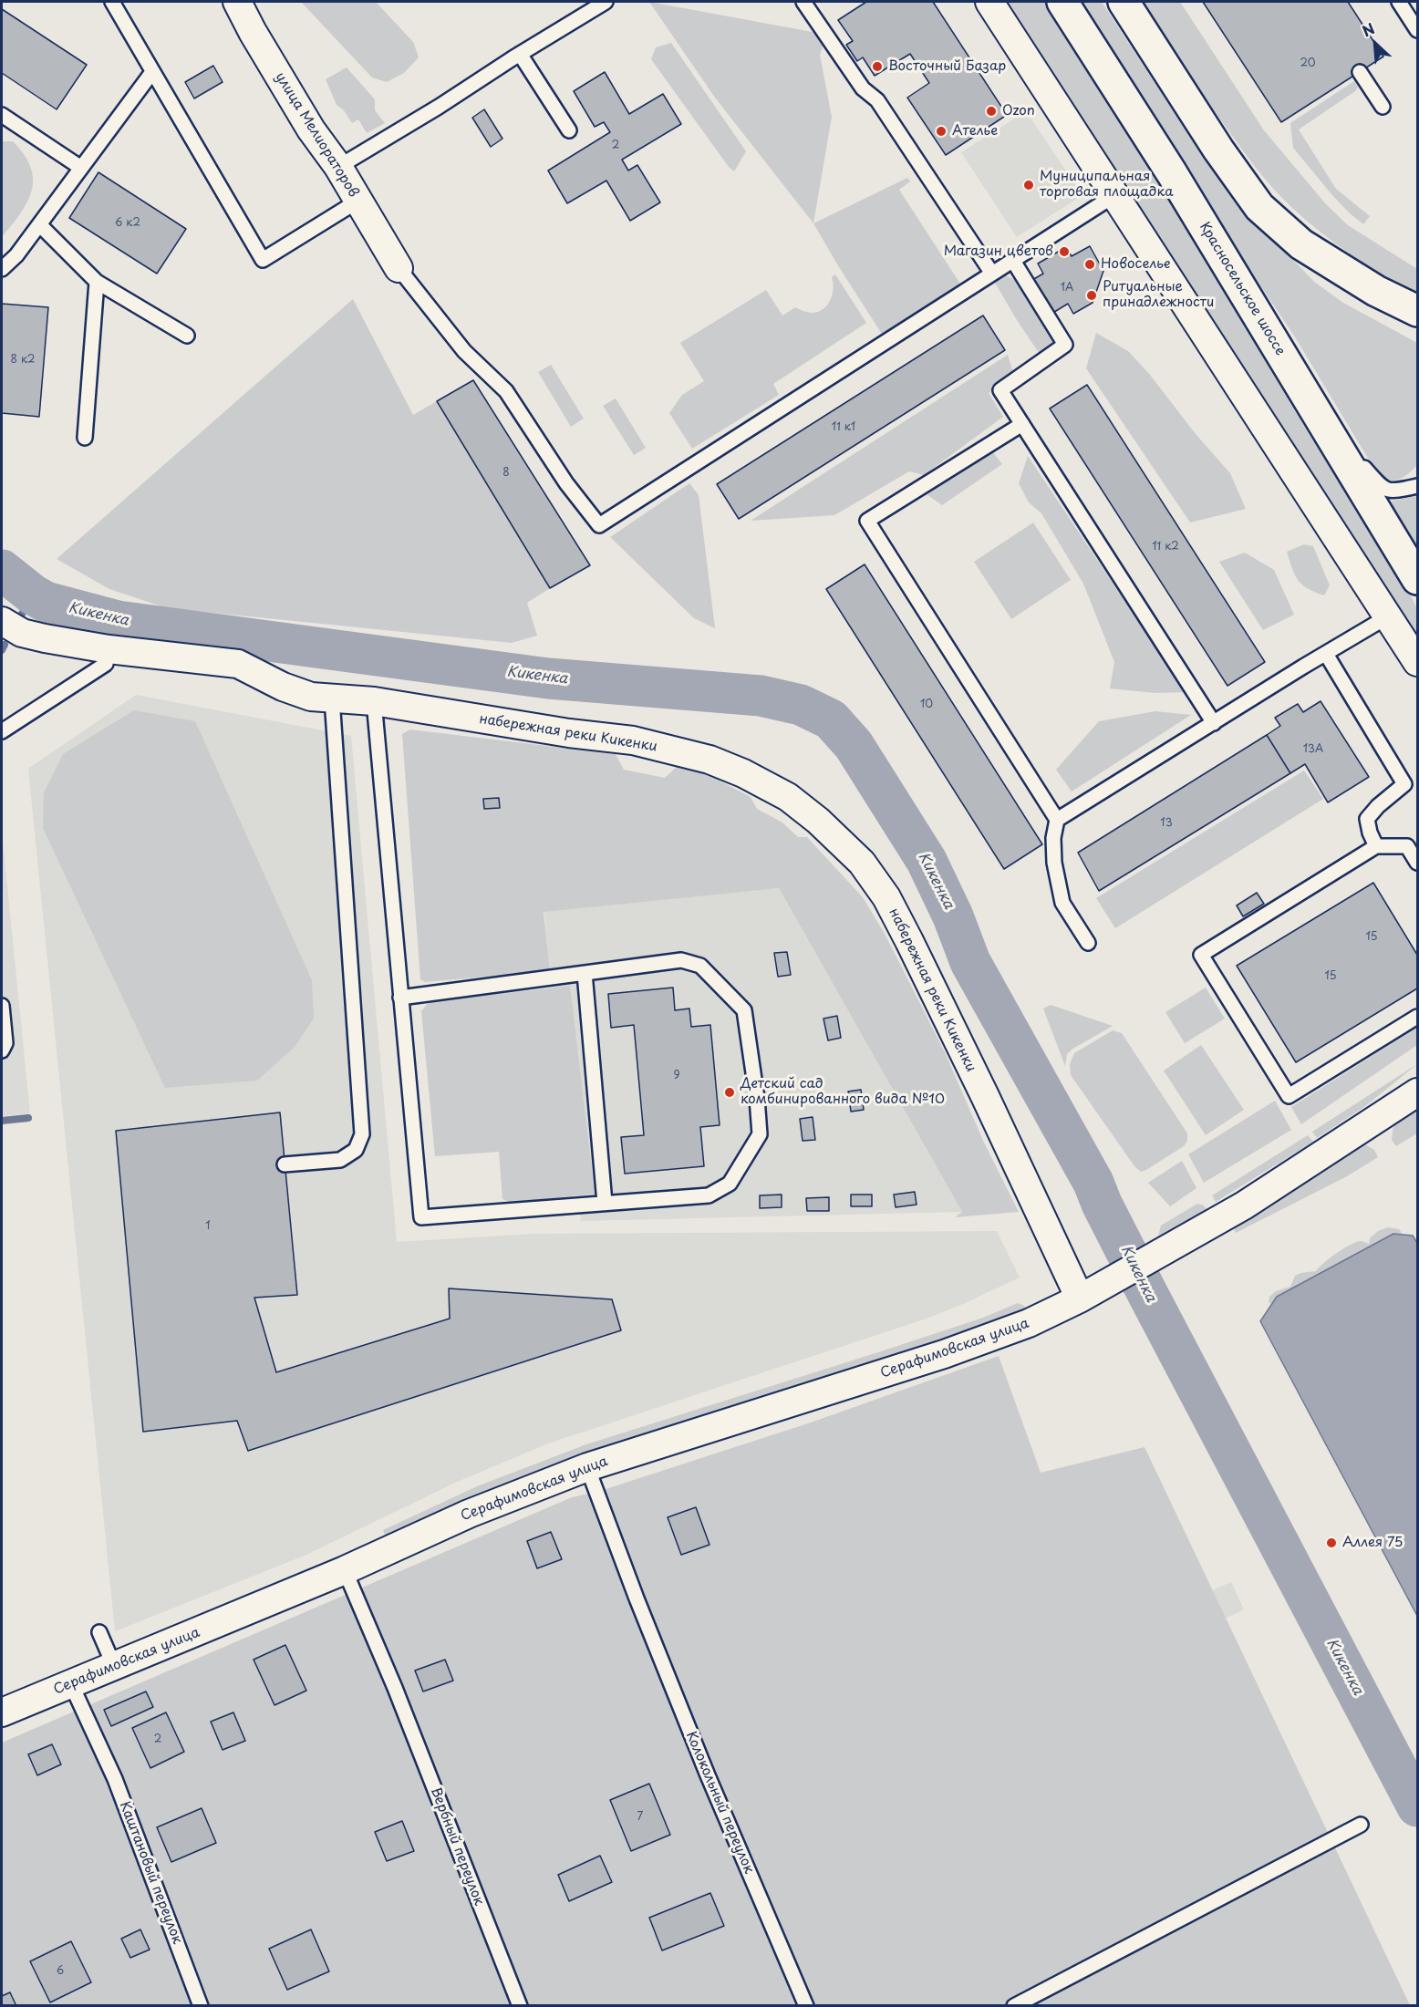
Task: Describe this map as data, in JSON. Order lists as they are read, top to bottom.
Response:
{
  "streets": {
    "main road": ["Красносельское шоссе"],
    "street": ["улица Мелиораторов", "набережная реки Кикенки", "Серафимовская улица"],
    "lane": ["Колокольный переулок", "Вербный переулок", "Каштановый переулок"]
  },
  "crossings": [
    ["набережная реки Кикенки", "Серафимовская улица"],
    ["Серафимовская улица", "Колокольный переулок"],
    ["Серафимовская улица", "Вербный переулок"],
    ["Серафимовская улица", "Каштановый переулок"]
  ],
  "water": ["Кикенка"],
  "places": [
    "Восточный Базар",
    "Ozon",
    "Ателье",
    "Муниципальная торговая площадка",
    "Магазин цветов",
    "Новоселье",
    "Ритуальные принадлежности",
    "Детский сад комбинированного вида №10",
    "Аллея 75"
  ],
  "house_numbers": [
    "20",
    "2",
    "6 к2",
    "1А",
    "8 к2",
    "11 к1",
    "8",
    "11 к2",
    "10",
    "13А",
    "13",
    "15",
    "15",
    "9",
    "1",
    "2",
    "7",
    "6"
  ],
  "north": "top left"
}
